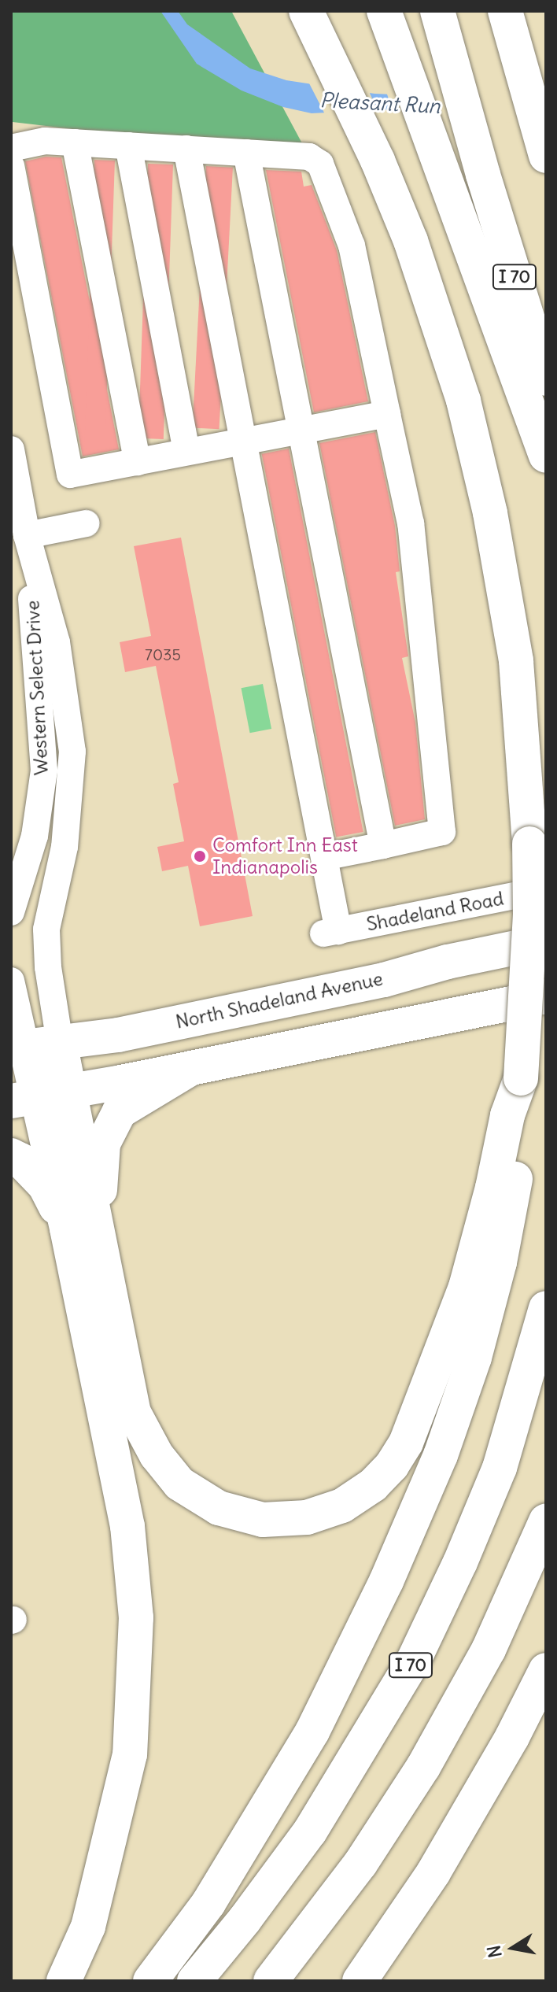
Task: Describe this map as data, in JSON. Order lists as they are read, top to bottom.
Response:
{
  "streets": {
    "main road": ["I 70", "North Shadeland Avenue"],
    "street": ["Western Select Drive", "Shadeland Road"]
  },
  "crossings": [
    ["Western Select Drive", "North Shadeland Avenue"]
  ],
  "water": ["Pleasant Run"],
  "places": ["Comfort Inn East Indianapolis"],
  "house_numbers": ["7035"],
  "north": "left"
}
